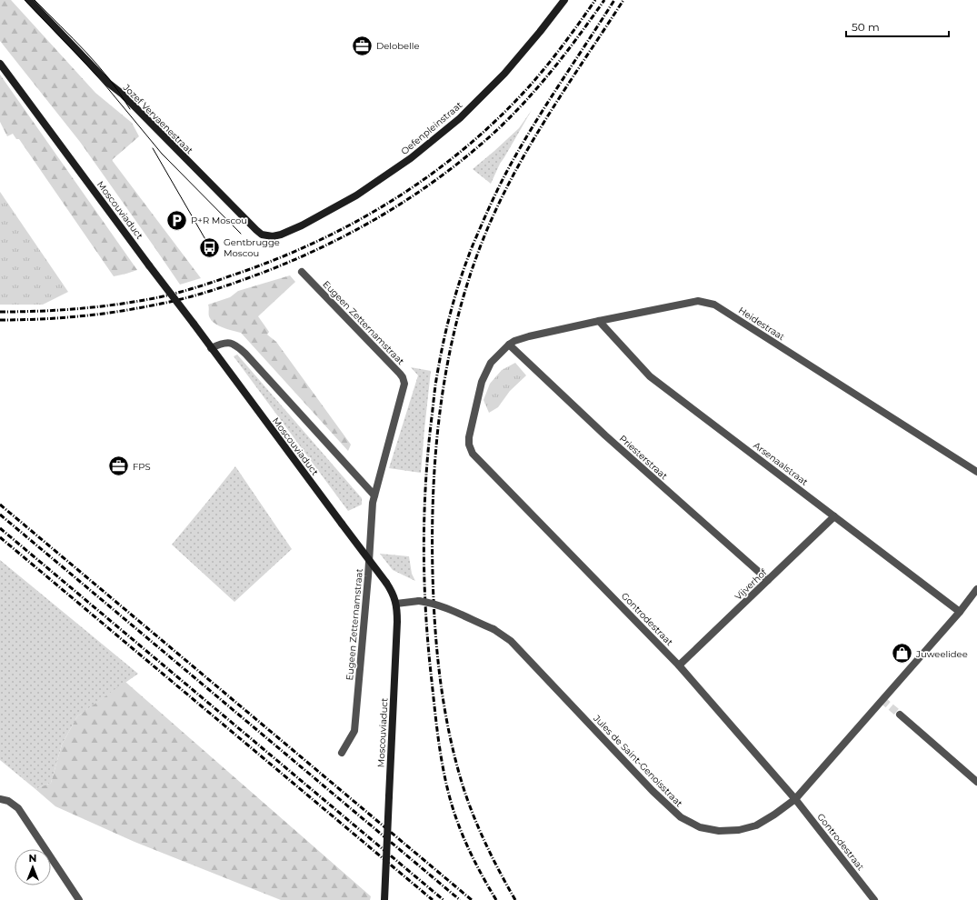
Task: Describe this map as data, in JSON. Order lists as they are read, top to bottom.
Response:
{
  "streets": {
    "street": [
      "Jozef Vervaenestraat",
      "Oefenpleinstraat",
      "Moscouviaduct",
      "Eugeen Zetternamstraat",
      "Heidestraat",
      "Priesterstraat",
      "Arsenaalstraat",
      "Vijverhof",
      "Gontrodestraat",
      "Jules de Saint-Genoisstraat"
    ]
  },
  "crossings": [
    ["Jozef Vervaenestraat", "Oefenpleinstraat"],
    ["Moscouviaduct", "Jules de Saint-Genoisstraat"],
    ["Heidestraat", "Priesterstraat"],
    ["Heidestraat", "Arsenaalstraat"],
    ["Heidestraat", "Gontrodestraat"],
    ["Priesterstraat", "Vijverhof"],
    ["Priesterstraat", "Gontrodestraat"],
    ["Arsenaalstraat", "Vijverhof"],
    ["Arsenaalstraat", "Jules de Saint-Genoisstraat"],
    ["Vijverhof", "Gontrodestraat"],
    ["Gontrodestraat", "Jules de Saint-Genoisstraat"]
  ],
  "places": {
    "office": ["Delobelle", "FPS"],
    "parking": ["P+R Moscou"],
    "bus stop": ["Gentbrugge Moscou"],
    "shop": ["Juweelidee"]
  },
  "scale_bar": "50 m",
  "north": "top"
}
